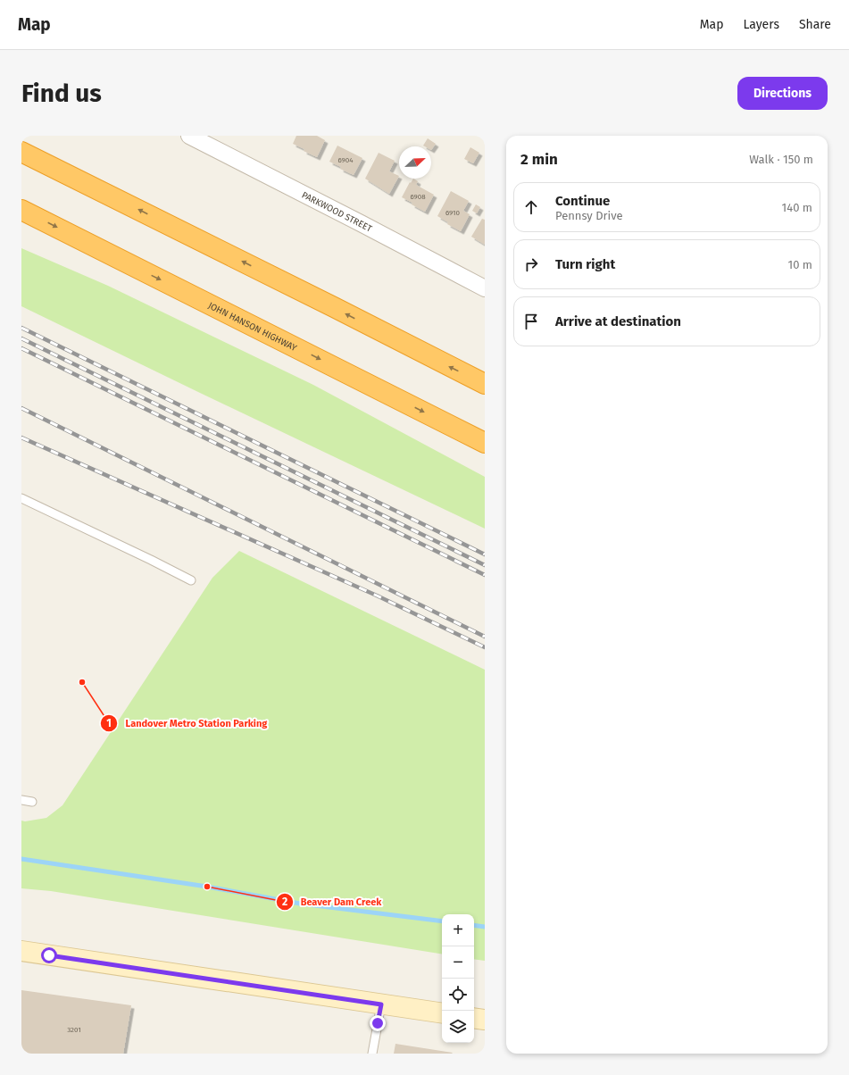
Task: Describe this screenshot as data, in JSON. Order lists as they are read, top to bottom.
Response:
{
  "streets": {
    "highway": ["JOHN HANSON HIGHWAY"],
    "street": ["PARKWOOD STREET"]
  },
  "places": ["Landover Metro Station Parking", "Beaver Dam Creek"],
  "house_numbers": [
    "6904",
    "6908",
    "6910",
    "3201"
  ],
  "north": "top right",
  "page": {
    "header": "Map",
    "nav": ["Map", "Layers", "Share"],
    "buttons": "Directions",
    "title": "Find us",
    "heading": ["2 min", "Walk · 150 m"],
    "list": [
      ["Continue", "Pennsy Drive", "140 m"],
      ["Turn right", "10 m"],
      "Arrive at destination"
    ],
    "map_buttons": ["+", "−"]
  }
}
